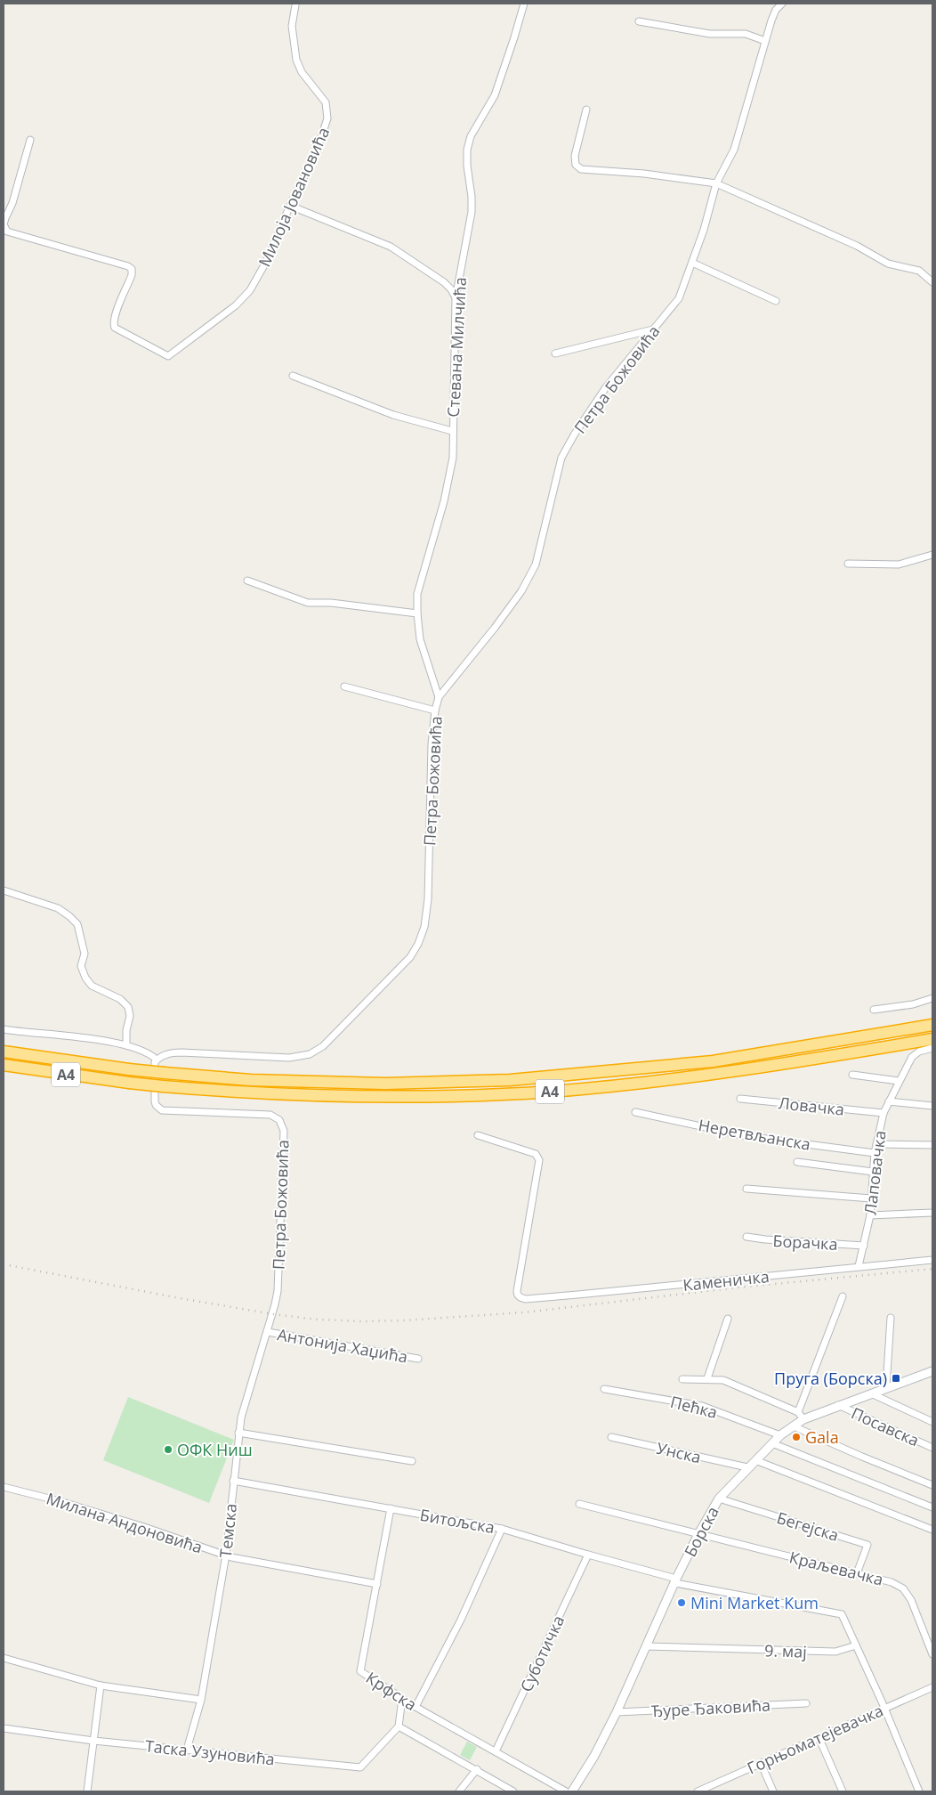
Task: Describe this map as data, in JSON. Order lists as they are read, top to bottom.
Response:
{
  "streets": {
    "highway": ["A4"],
    "street": [
      "Милоја Јовановића",
      "Стевана Милчића",
      "Петра Божовића",
      "Ловачка",
      "Неретвљанска",
      "Лаповачка",
      "Борачка",
      "Каменичка",
      "Антонија Хаџића",
      "Пећка",
      "Посавска",
      "Унска",
      "Битољска",
      "Милана Андоновића",
      "Бегејска",
      "Темска",
      "Борска",
      "Краљевачка",
      "9. мај",
      "Суботичка",
      "Крфска",
      "Ђуре Ђаковића",
      "Горњоматејевачка",
      "Таска Узуновића"
    ]
  },
  "crossings": [
    ["Стевана Милчића", "Петра Божовића"],
    ["Петра Божовића", "Темска"],
    ["Ловачка", "Лаповачка"],
    ["Неретвљанска", "Лаповачка"],
    ["Лаповачка", "Борачка"],
    ["Лаповачка", "Каменичка"],
    ["Антонија Хаџића", "Темска"],
    ["Пећка", "Борска"],
    ["Посавска", "Борска"],
    ["Унска", "Борска"],
    ["Битољска", "Темска"],
    ["Битољска", "Борска"],
    ["Битољска", "9. мај"],
    ["Битољска", "Суботичка"],
    ["Битољска", "Крфска"],
    ["Милана Андоновића", "Темска"],
    ["Милана Андоновића", "Крфска"],
    ["Бегејска", "Борска"],
    ["Бегејска", "Краљевачка"],
    ["Темска", "Таска Узуновића"],
    ["Борска", "Краљевачка"],
    ["Борска", "9. мај"],
    ["Борска", "Ђуре Ђаковића"],
    ["Суботичка", "Крфска"],
    ["Крфска", "Таска Узуновића"]
  ],
  "places": {
    "transit": ["Пруга (Борска)"],
    "other": ["Gala", "ОФК Ниш", "Mini Market Kum"]
  }
}
